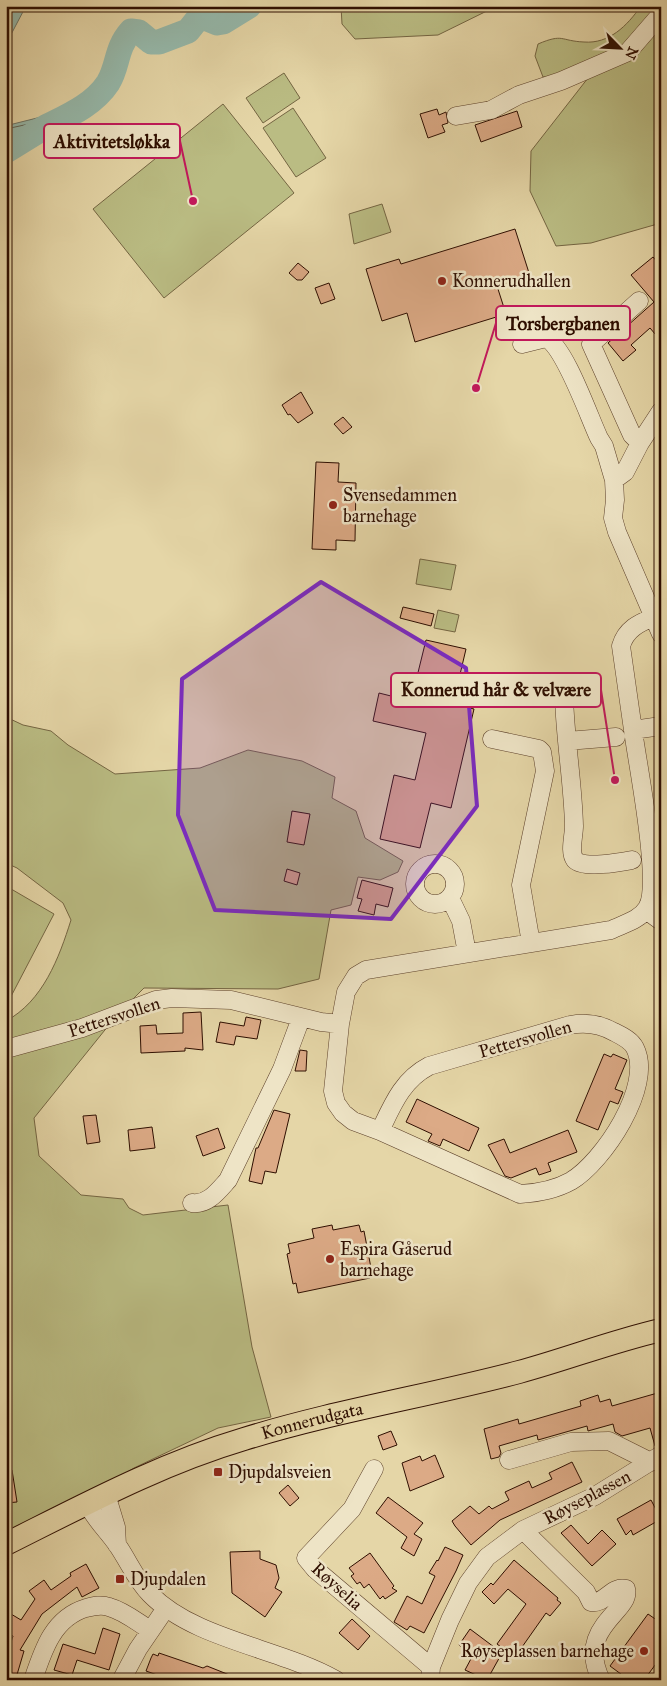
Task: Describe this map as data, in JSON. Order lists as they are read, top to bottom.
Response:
{
  "streets": {
    "main road": ["Konnerudgata"],
    "street": ["Pettersvollen", "Røyseplassen", "Røyselia"]
  },
  "crossings": [
    ["Røyseplassen", "Røyselia"]
  ],
  "places": {
    "other": [
      "Aktivitetsløkka",
      "Konnerudhallen",
      "Torsbergbanen",
      "Svensedammen barnehage",
      "Konnerud hår & velvære",
      "Espira Gåserud barnehage",
      "Røyseplassen barnehage"
    ],
    "transit": ["Djupdalsveien", "Djupdalen"]
  },
  "north": "bottom right"
}
